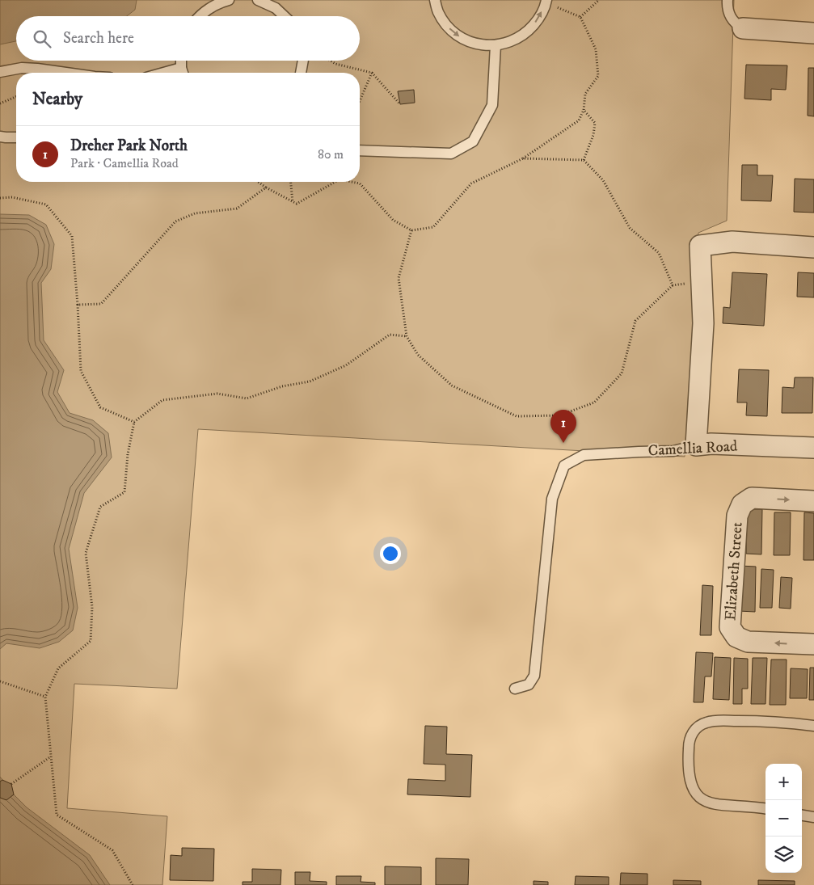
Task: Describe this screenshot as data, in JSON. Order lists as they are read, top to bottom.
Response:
{
  "streets": {
    "street": ["Camellia Road", "Elizabeth Street"]
  },
  "page": {
    "search": "Search here",
    "heading": "Nearby",
    "list": [
      {
        "mark": "1",
        "name": "Dreher Park North",
        "note": "Park · Camellia Road",
        "value": "80 m"
      }
    ],
    "pins": "1",
    "map_buttons": ["+", "−"]
  }
}
